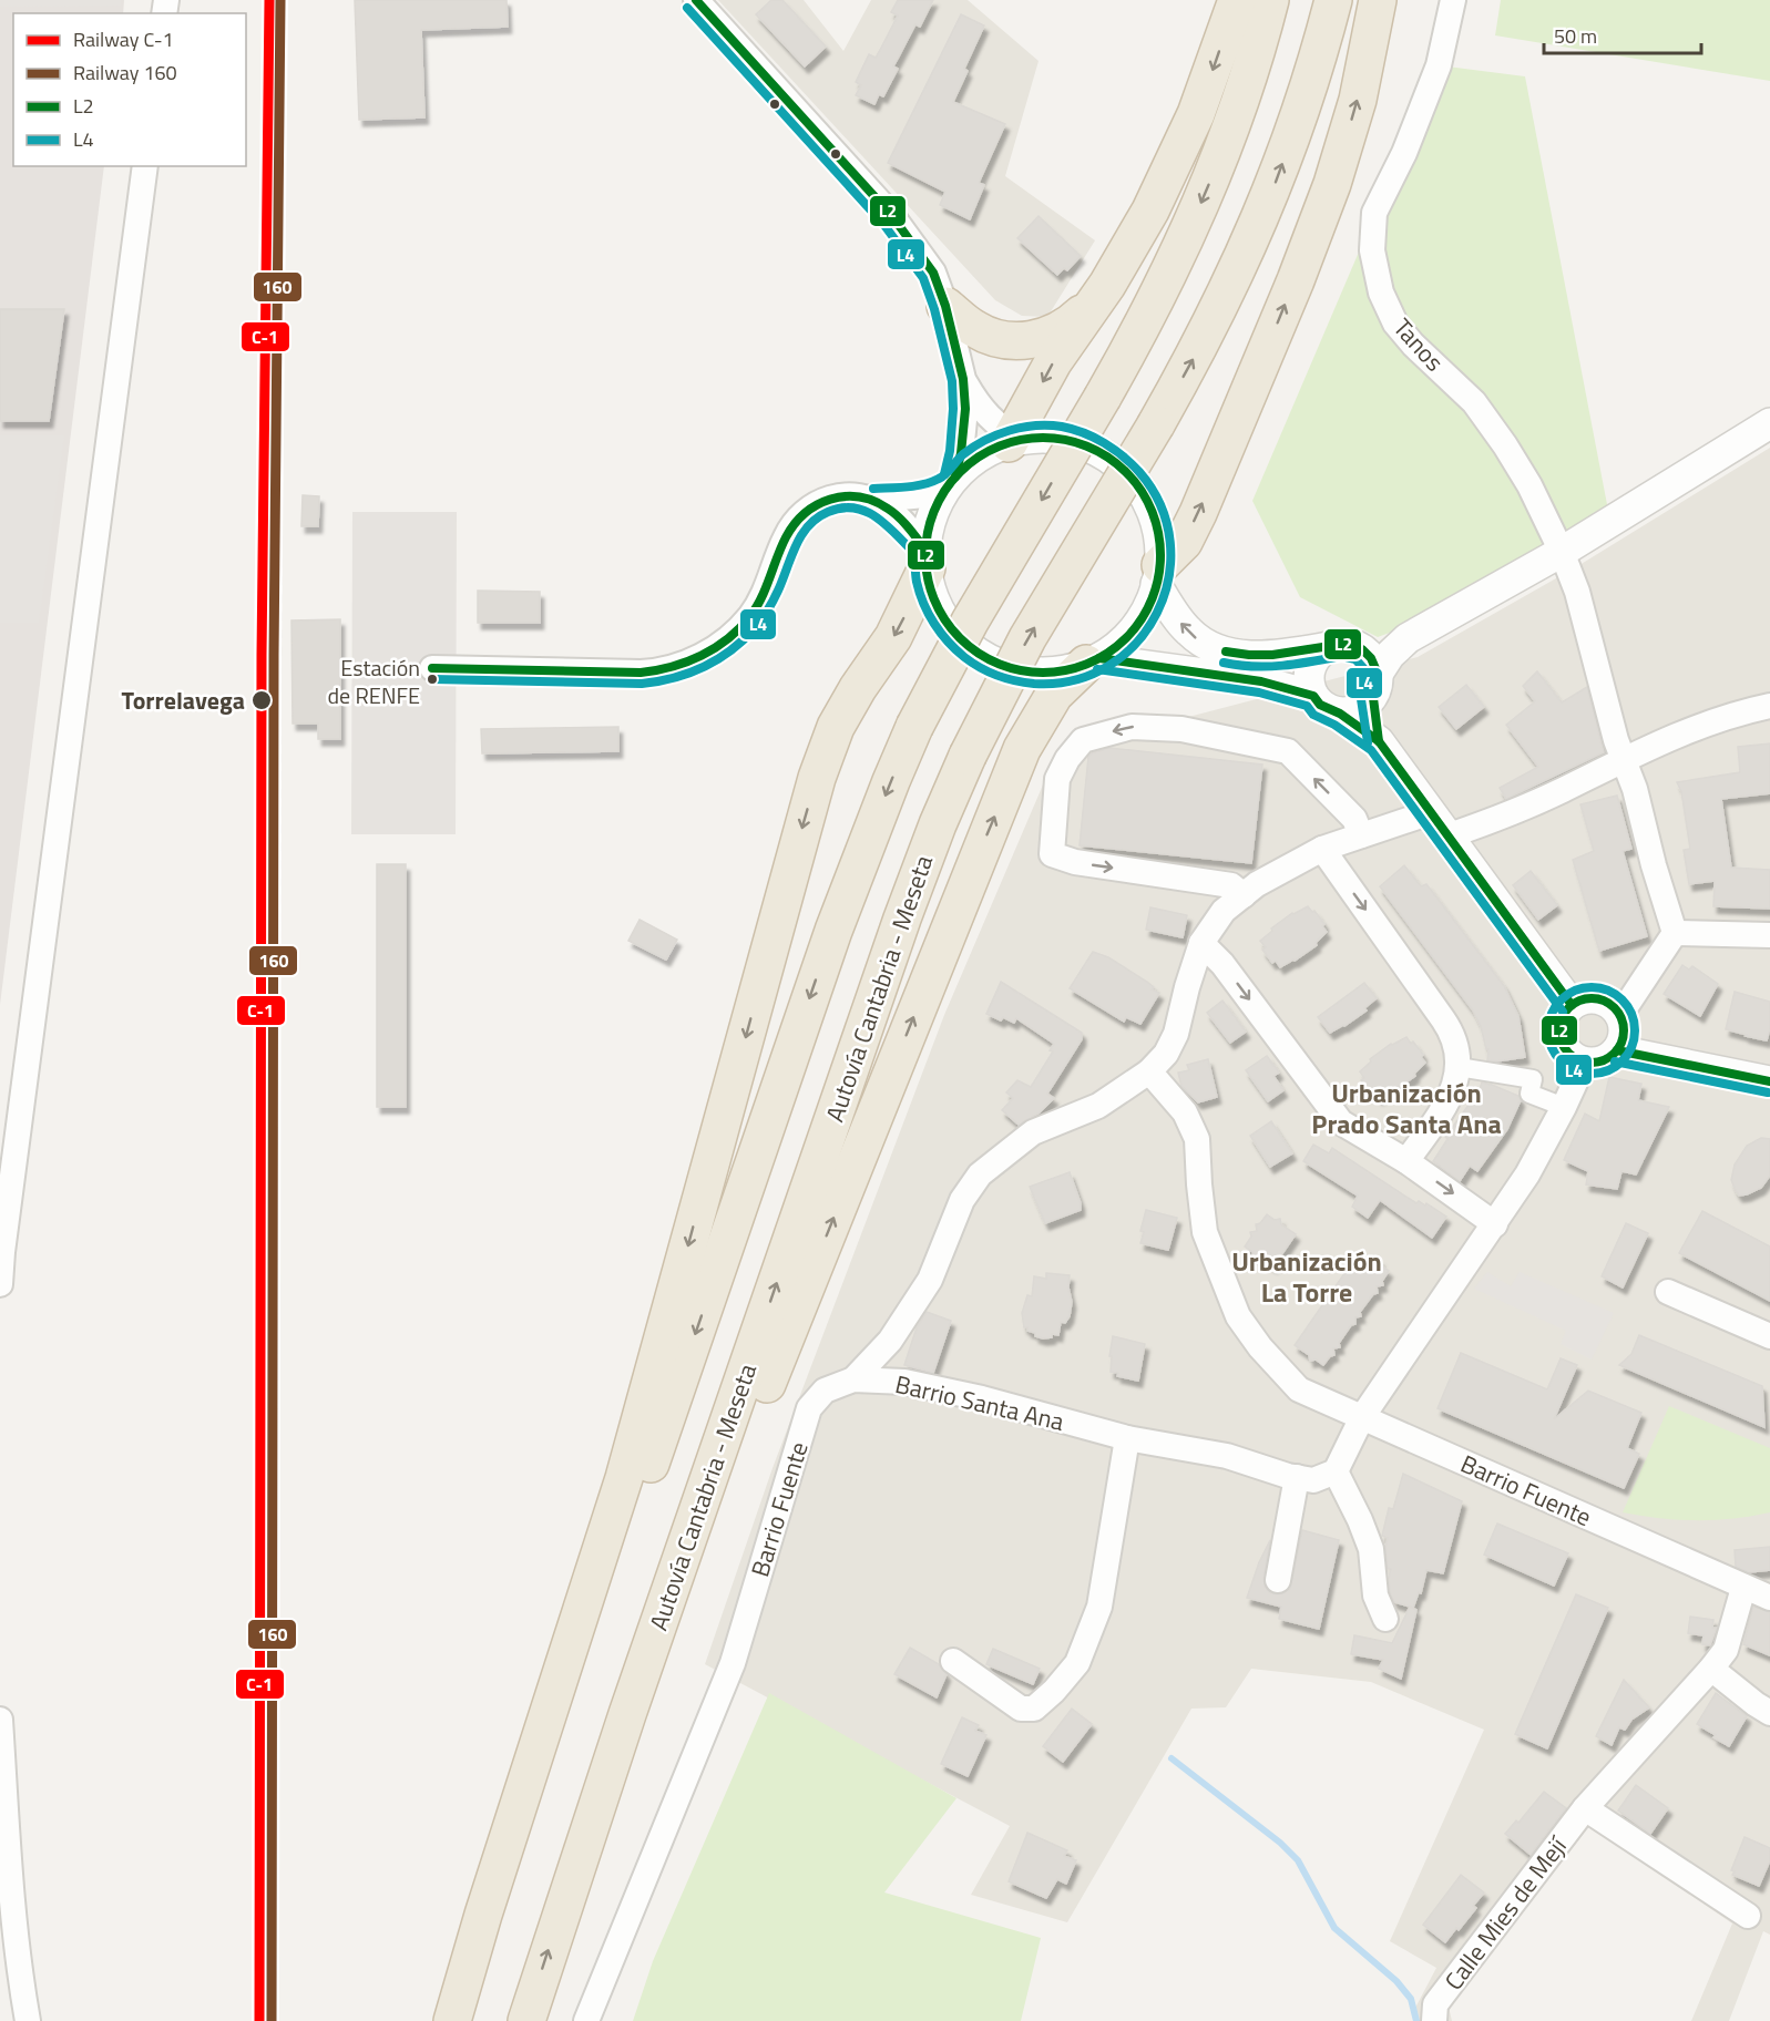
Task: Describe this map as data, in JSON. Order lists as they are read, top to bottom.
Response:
{
  "streets": {
    "highway": ["Autovía Cantabria - Meseta"],
    "street": [
      "Tanos",
      "Barrio Santa Ana",
      "Barrio Fuente",
      "Calle Mies de Mejí"
    ]
  },
  "crossings": [
    ["Barrio Santa Ana", "Barrio Fuente"],
    ["Barrio Fuente", "Calle Mies de Mejí"]
  ],
  "districts": ["Urbanización Prado Santa Ana", "Urbanización La Torre"],
  "places": ["Estación de RENFE", "Torrelavega"],
  "lines": [
    "rail line C-1",
    "rail line 160",
    "transit line L2",
    "transit line L4"
  ],
  "legend": [
    "Railway C-1",
    "Railway 160",
    "L2",
    "L4"
  ],
  "scale_bar": "50 m"
}
